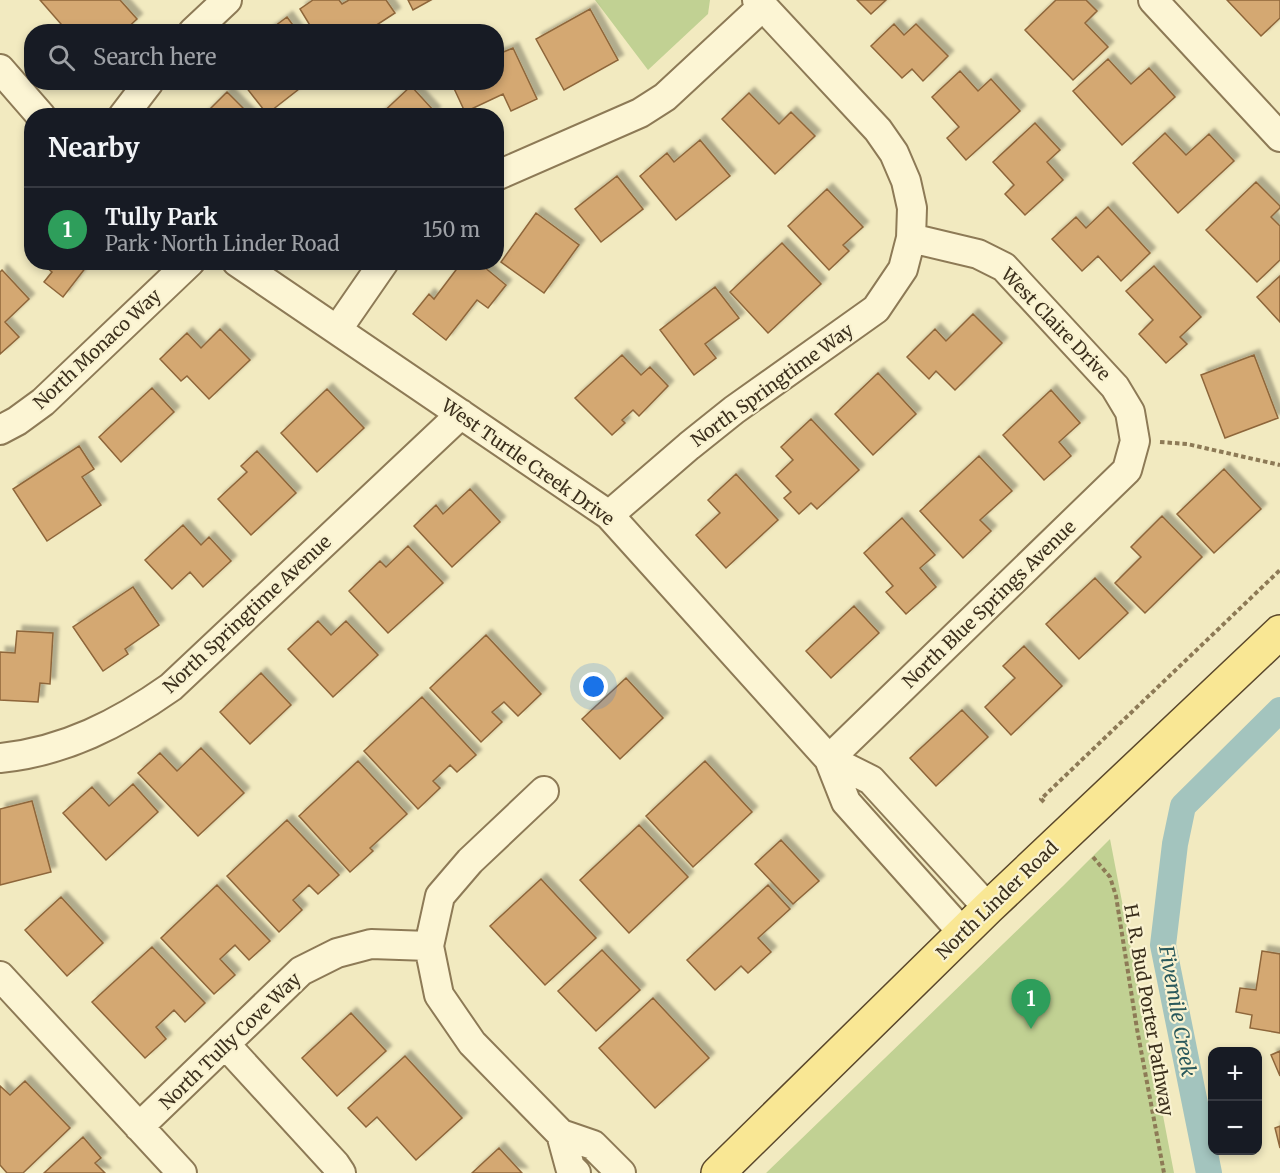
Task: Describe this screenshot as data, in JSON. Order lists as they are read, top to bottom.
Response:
{
  "streets": {
    "main road": ["North Linder Road"],
    "street": [
      "West Claire Drive",
      "North Monaco Way",
      "North Springtime Way",
      "West Turtle Creek Drive",
      "North Blue Springs Avenue",
      "North Springtime Avenue",
      "North Tully Cove Way"
    ],
    "path": ["H. R. Bud Porter Pathway"]
  },
  "crossings": [
    ["West Claire Drive", "North Springtime Way"],
    ["West Claire Drive", "North Blue Springs Avenue"],
    ["North Springtime Way", "West Turtle Creek Drive"],
    ["West Turtle Creek Drive", "North Blue Springs Avenue"],
    ["West Turtle Creek Drive", "North Springtime Avenue"],
    ["West Turtle Creek Drive", "North Linder Road"]
  ],
  "water": ["Fivemile Creek"],
  "page": {
    "search": "Search here",
    "heading": "Nearby",
    "list": [
      {
        "mark": "1",
        "name": "Tully Park",
        "note": "Park · North Linder Road",
        "value": "150 m"
      }
    ],
    "pins": "1",
    "map_buttons": ["+", "−"]
  }
}
